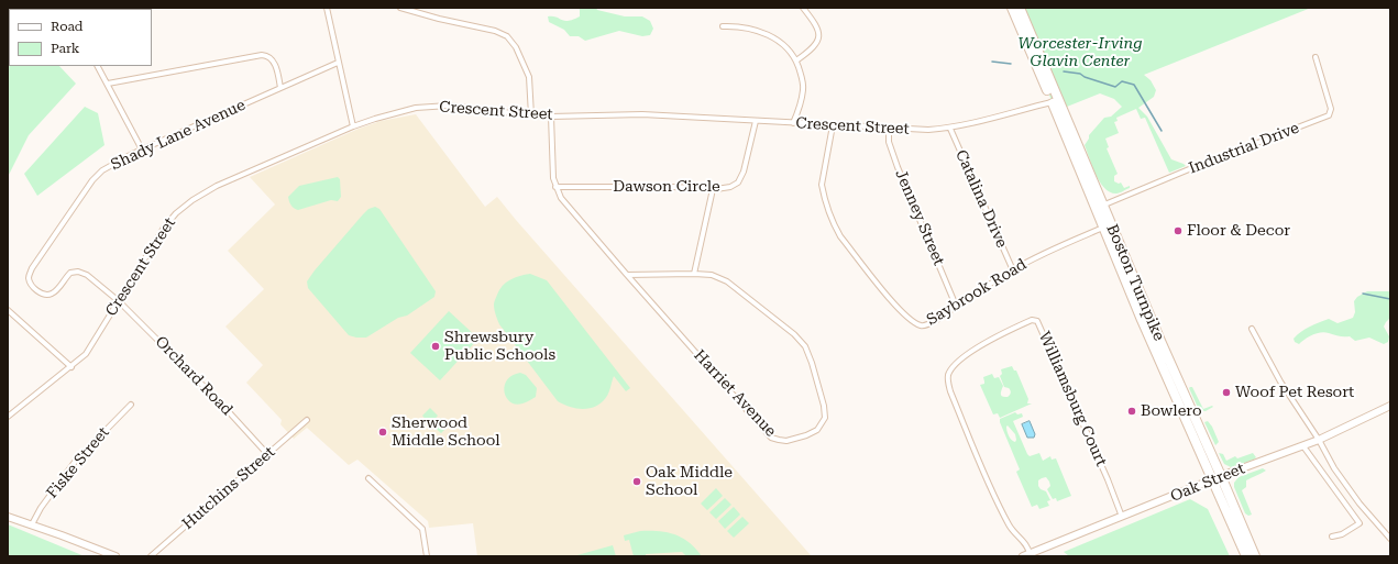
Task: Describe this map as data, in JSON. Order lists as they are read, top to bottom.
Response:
{
  "streets": {
    "highway": ["Boston Turnpike"],
    "street": [
      "Crescent Street",
      "Shady Lane Avenue",
      "Industrial Drive",
      "Dawson Circle",
      "Catalina Drive",
      "Jenney Street",
      "Saybrook Road",
      "Orchard Road",
      "Harriet Avenue",
      "Williamsburg Court",
      "Fiske Street",
      "Oak Street",
      "Hutchins Street"
    ]
  },
  "crossings": [
    ["Crescent Street", "Shady Lane Avenue"],
    ["Crescent Street", "Dawson Circle"],
    ["Crescent Street", "Catalina Drive"],
    ["Crescent Street", "Jenney Street"],
    ["Crescent Street", "Boston Turnpike"],
    ["Crescent Street", "Saybrook Road"],
    ["Crescent Street", "Orchard Road"],
    ["Crescent Street", "Harriet Avenue"],
    ["Shady Lane Avenue", "Orchard Road"],
    ["Industrial Drive", "Boston Turnpike"],
    ["Dawson Circle", "Harriet Avenue"],
    ["Catalina Drive", "Saybrook Road"],
    ["Jenney Street", "Saybrook Road"],
    ["Boston Turnpike", "Saybrook Road"],
    ["Boston Turnpike", "Oak Street"],
    ["Orchard Road", "Hutchins Street"],
    ["Williamsburg Court", "Oak Street"]
  ],
  "parks": ["Worcester-Irving Glavin Center"],
  "places": [
    "Floor & Decor",
    "Shrewsbury Public Schools",
    "Woof Pet Resort",
    "Bowlero",
    "Sherwood Middle School",
    "Oak Middle School"
  ],
  "legend": ["Road", "Park"]
}
